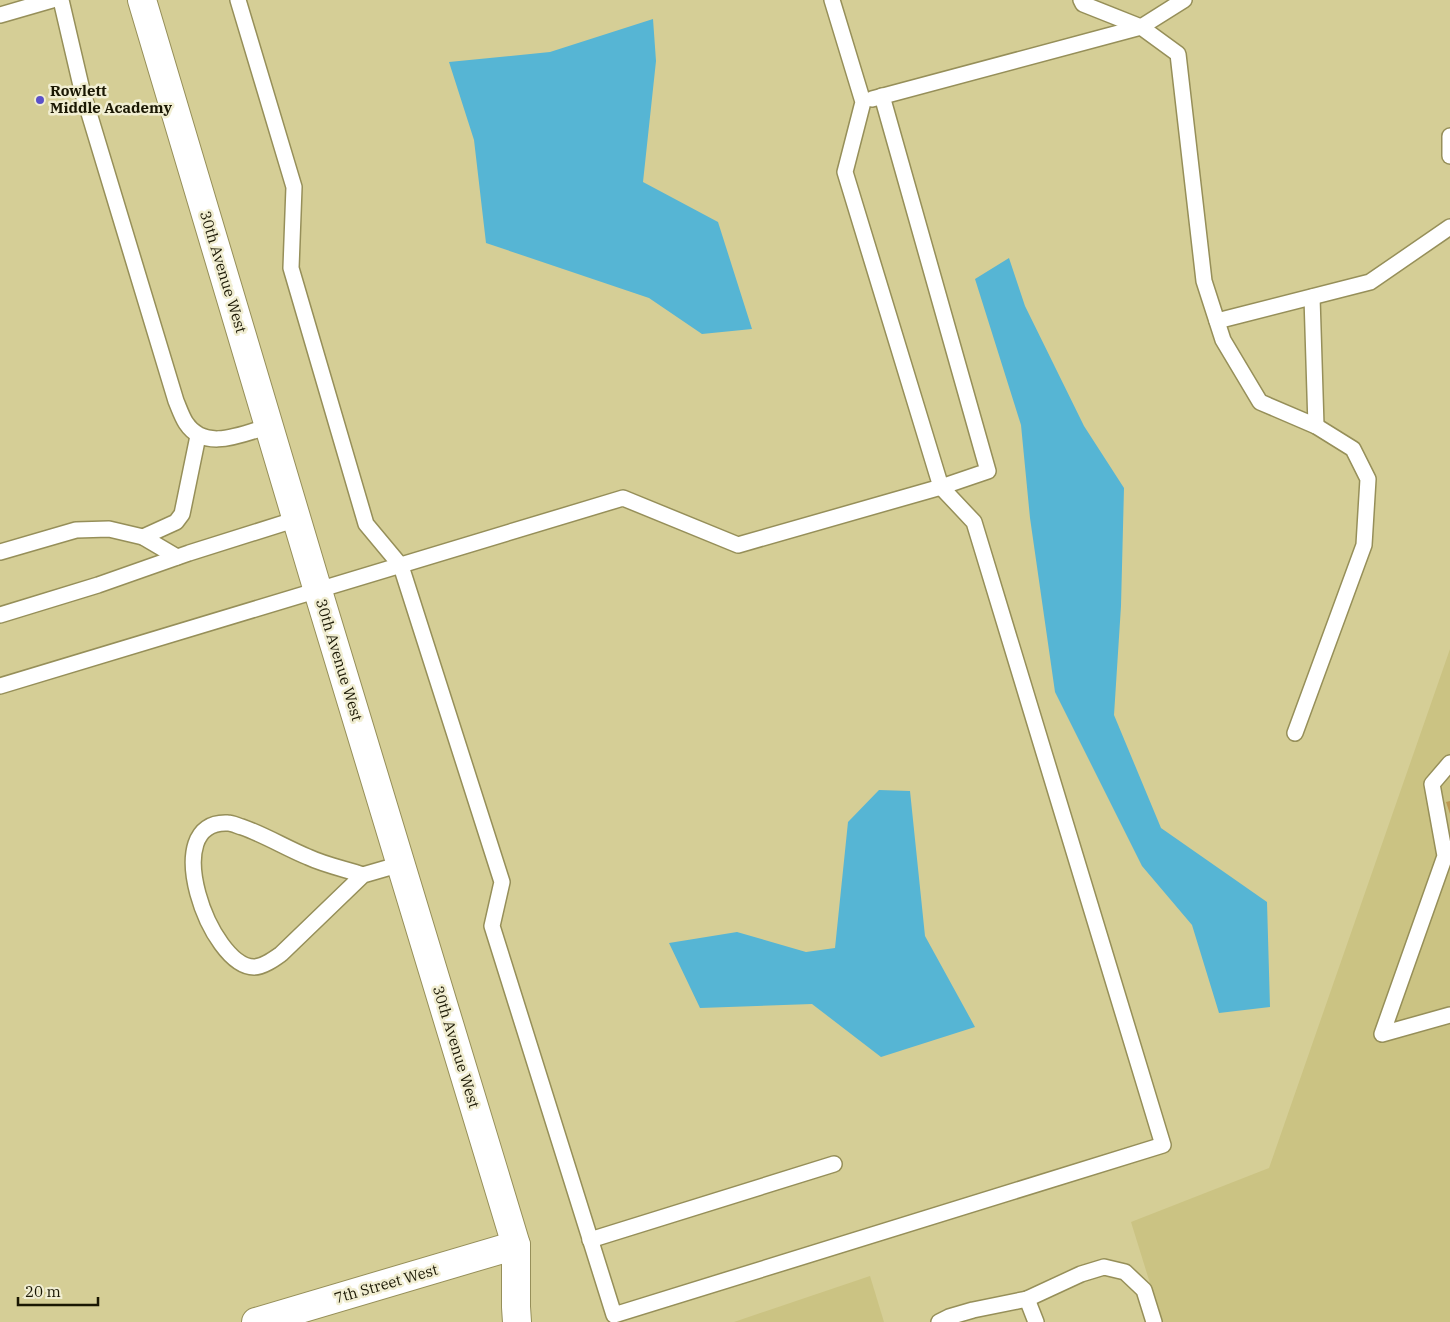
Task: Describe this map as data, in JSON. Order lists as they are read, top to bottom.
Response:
{
  "streets": {
    "street": ["30th Avenue West", "7th Street West"]
  },
  "crossings": [
    ["30th Avenue West", "7th Street West"]
  ],
  "places": ["Rowlett Middle Academy"],
  "scale_bar": "20 m"
}
